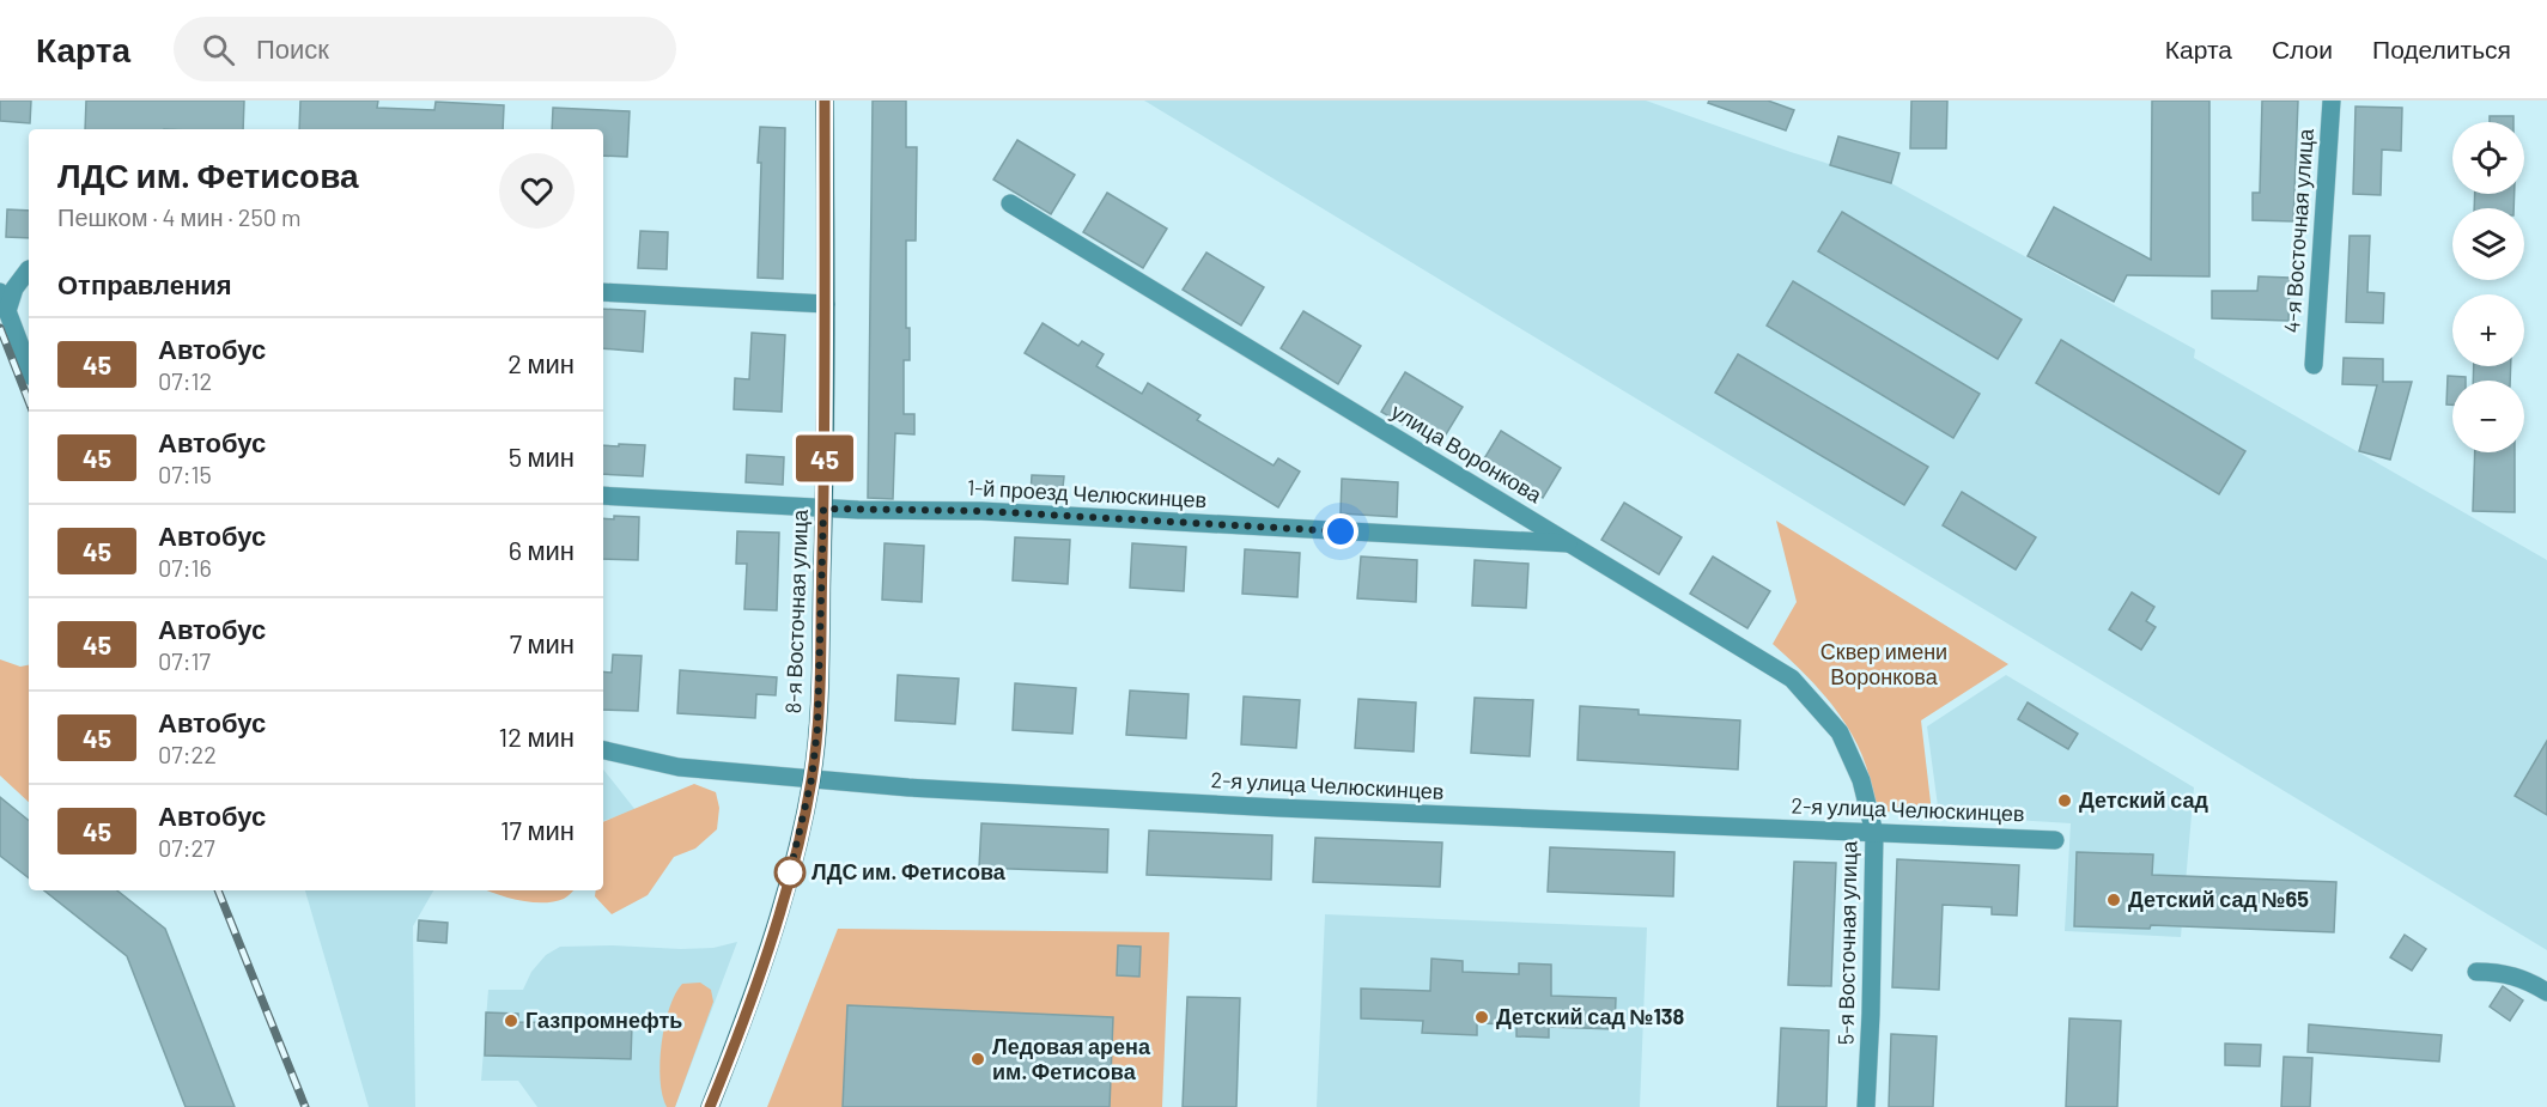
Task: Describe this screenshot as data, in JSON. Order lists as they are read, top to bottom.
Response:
{
  "streets": {
    "main road": ["8-я Восточная улица"],
    "street": [
      "4-я Восточная улица",
      "улица Воронкова",
      "1-й проезд Челюскинцев",
      "2-я улица Челюскинцев",
      "5-я Восточная улица"
    ]
  },
  "crossings": [
    ["улица Воронкова", "1-й проезд Челюскинцев"],
    ["улица Воронкова", "5-я Восточная улица"],
    ["1-й проезд Челюскинцев", "8-я Восточная улица"],
    ["8-я Восточная улица", "2-я улица Челюскинцев"],
    ["2-я улица Челюскинцев", "5-я Восточная улица"]
  ],
  "parks": ["Сквер имени Воронкова"],
  "places": [
    "Детский сад",
    "ЛДС им. Фетисова",
    "Детский сад №65",
    "Детский сад №138",
    "Газпромнефть",
    "Ледовая арена им. Фетисова"
  ],
  "lines": ["bus line 45"],
  "page": {
    "header": "Карта",
    "search": "Поиск",
    "nav": ["Карта", "Слои", "Поделиться"],
    "on_map": "45",
    "map_buttons": ["+", "−"],
    "heading": [
      ["ЛДС им. Фетисова", "Пешком · 4 мин · 250 m"],
      "Отправления"
    ],
    "list": [
      {
        "mark": "45",
        "name": "Автобус",
        "note": "07:12",
        "value": "2 мин"
      },
      {
        "mark": "45",
        "name": "Автобус",
        "note": "07:15",
        "value": "5 мин"
      },
      {
        "mark": "45",
        "name": "Автобус",
        "note": "07:16",
        "value": "6 мин"
      },
      {
        "mark": "45",
        "name": "Автобус",
        "note": "07:17",
        "value": "7 мин"
      },
      {
        "mark": "45",
        "name": "Автобус",
        "note": "07:22",
        "value": "12 мин"
      },
      {
        "mark": "45",
        "name": "Автобус",
        "note": "07:27",
        "value": "17 мин"
      }
    ]
  }
}
